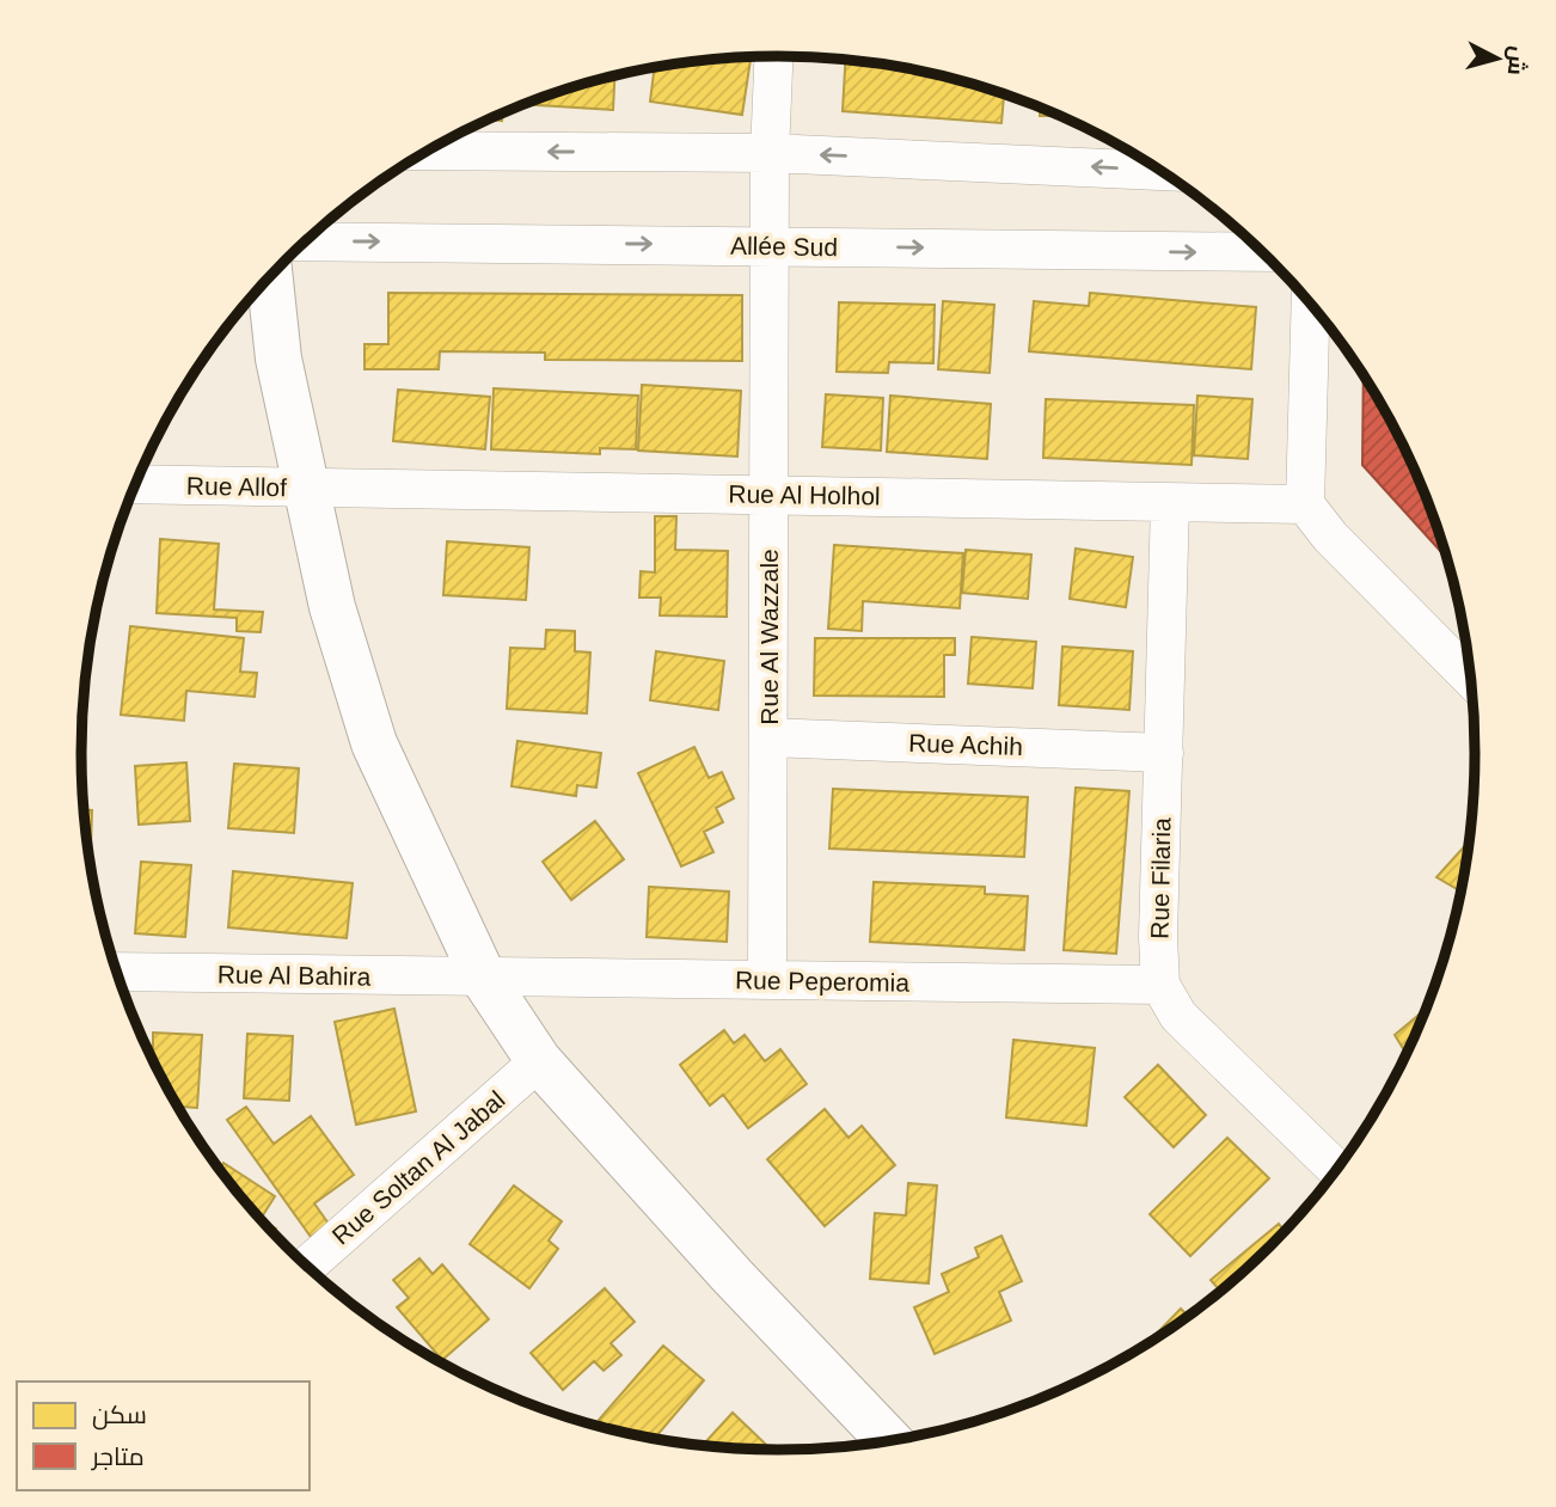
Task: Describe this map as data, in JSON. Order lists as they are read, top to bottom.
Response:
{
  "streets": {
    "street": [
      "Allée Sud",
      "Rue Allof",
      "Rue Al Holhol",
      "Rue Al Wazzale",
      "Rue Achih",
      "Rue Filaria",
      "Rue Al Bahira",
      "Rue Peperomia",
      "Rue Soltan Al Jabal"
    ]
  },
  "crossings": [
    ["Allée Sud", "Rue Al Wazzale"],
    ["Rue Allof", "Rue Al Holhol"],
    ["Rue Al Holhol", "Rue Al Wazzale"],
    ["Rue Al Holhol", "Rue Filaria"],
    ["Rue Al Wazzale", "Rue Achih"],
    ["Rue Al Wazzale", "Rue Peperomia"],
    ["Rue Achih", "Rue Filaria"],
    ["Rue Filaria", "Rue Peperomia"],
    ["Rue Al Bahira", "Rue Peperomia"]
  ],
  "legend": ["سكن", "متاجر"],
  "north": "right"
}
